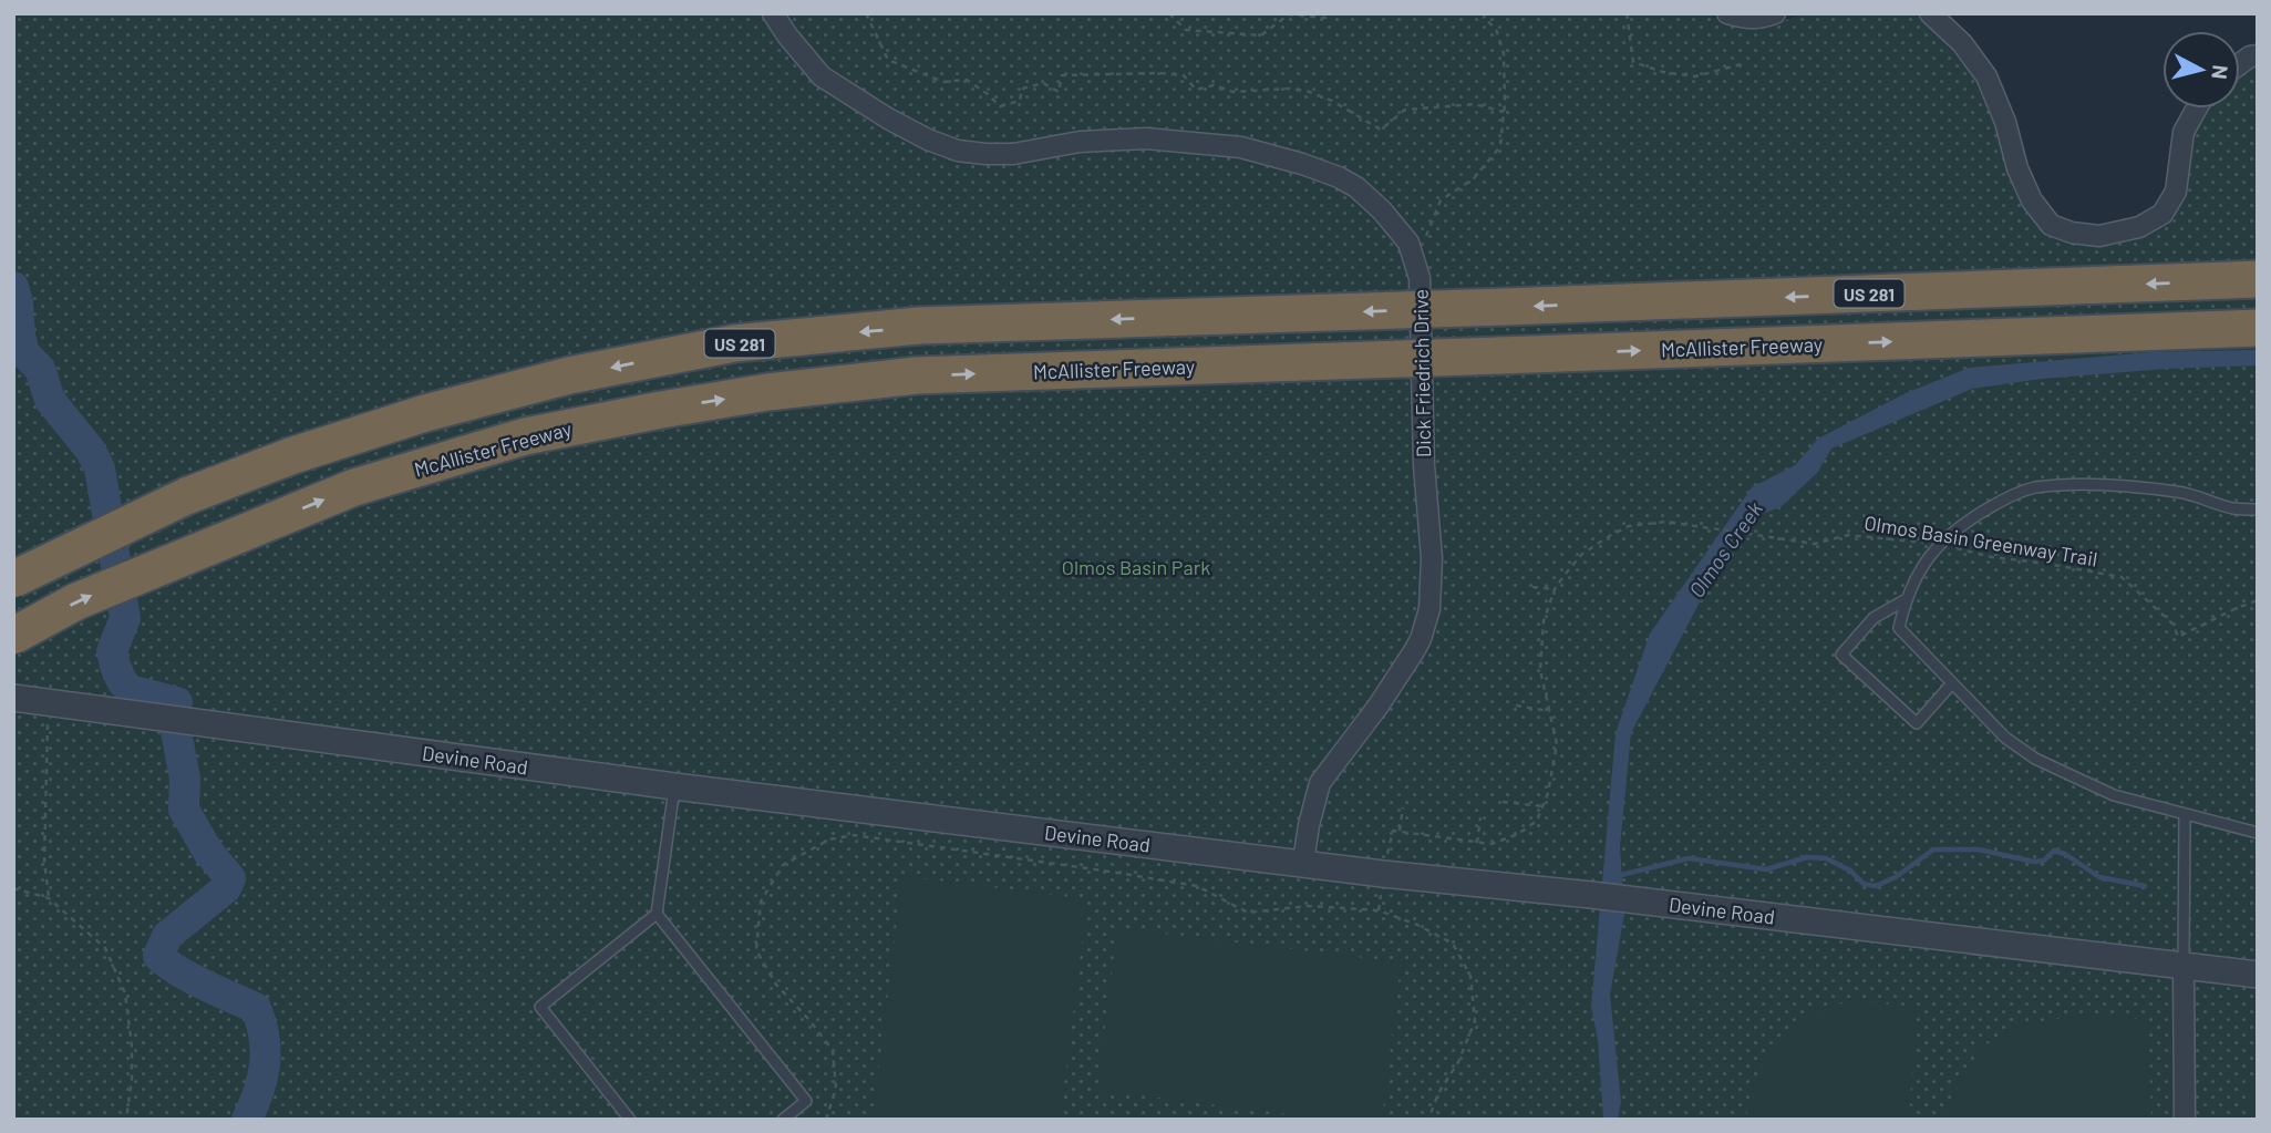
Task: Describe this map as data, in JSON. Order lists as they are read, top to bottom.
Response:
{
  "streets": {
    "highway": ["US 281", "McAllister Freeway"],
    "street": ["Dick Friedrich Drive", "Devine Road"],
    "path": ["Olmos Basin Greenway Trail"]
  },
  "crossings": [
    ["Dick Friedrich Drive", "Devine Road"]
  ],
  "water": ["Olmos Creek"],
  "parks": ["Olmos Basin Park"],
  "north": "right"
}
